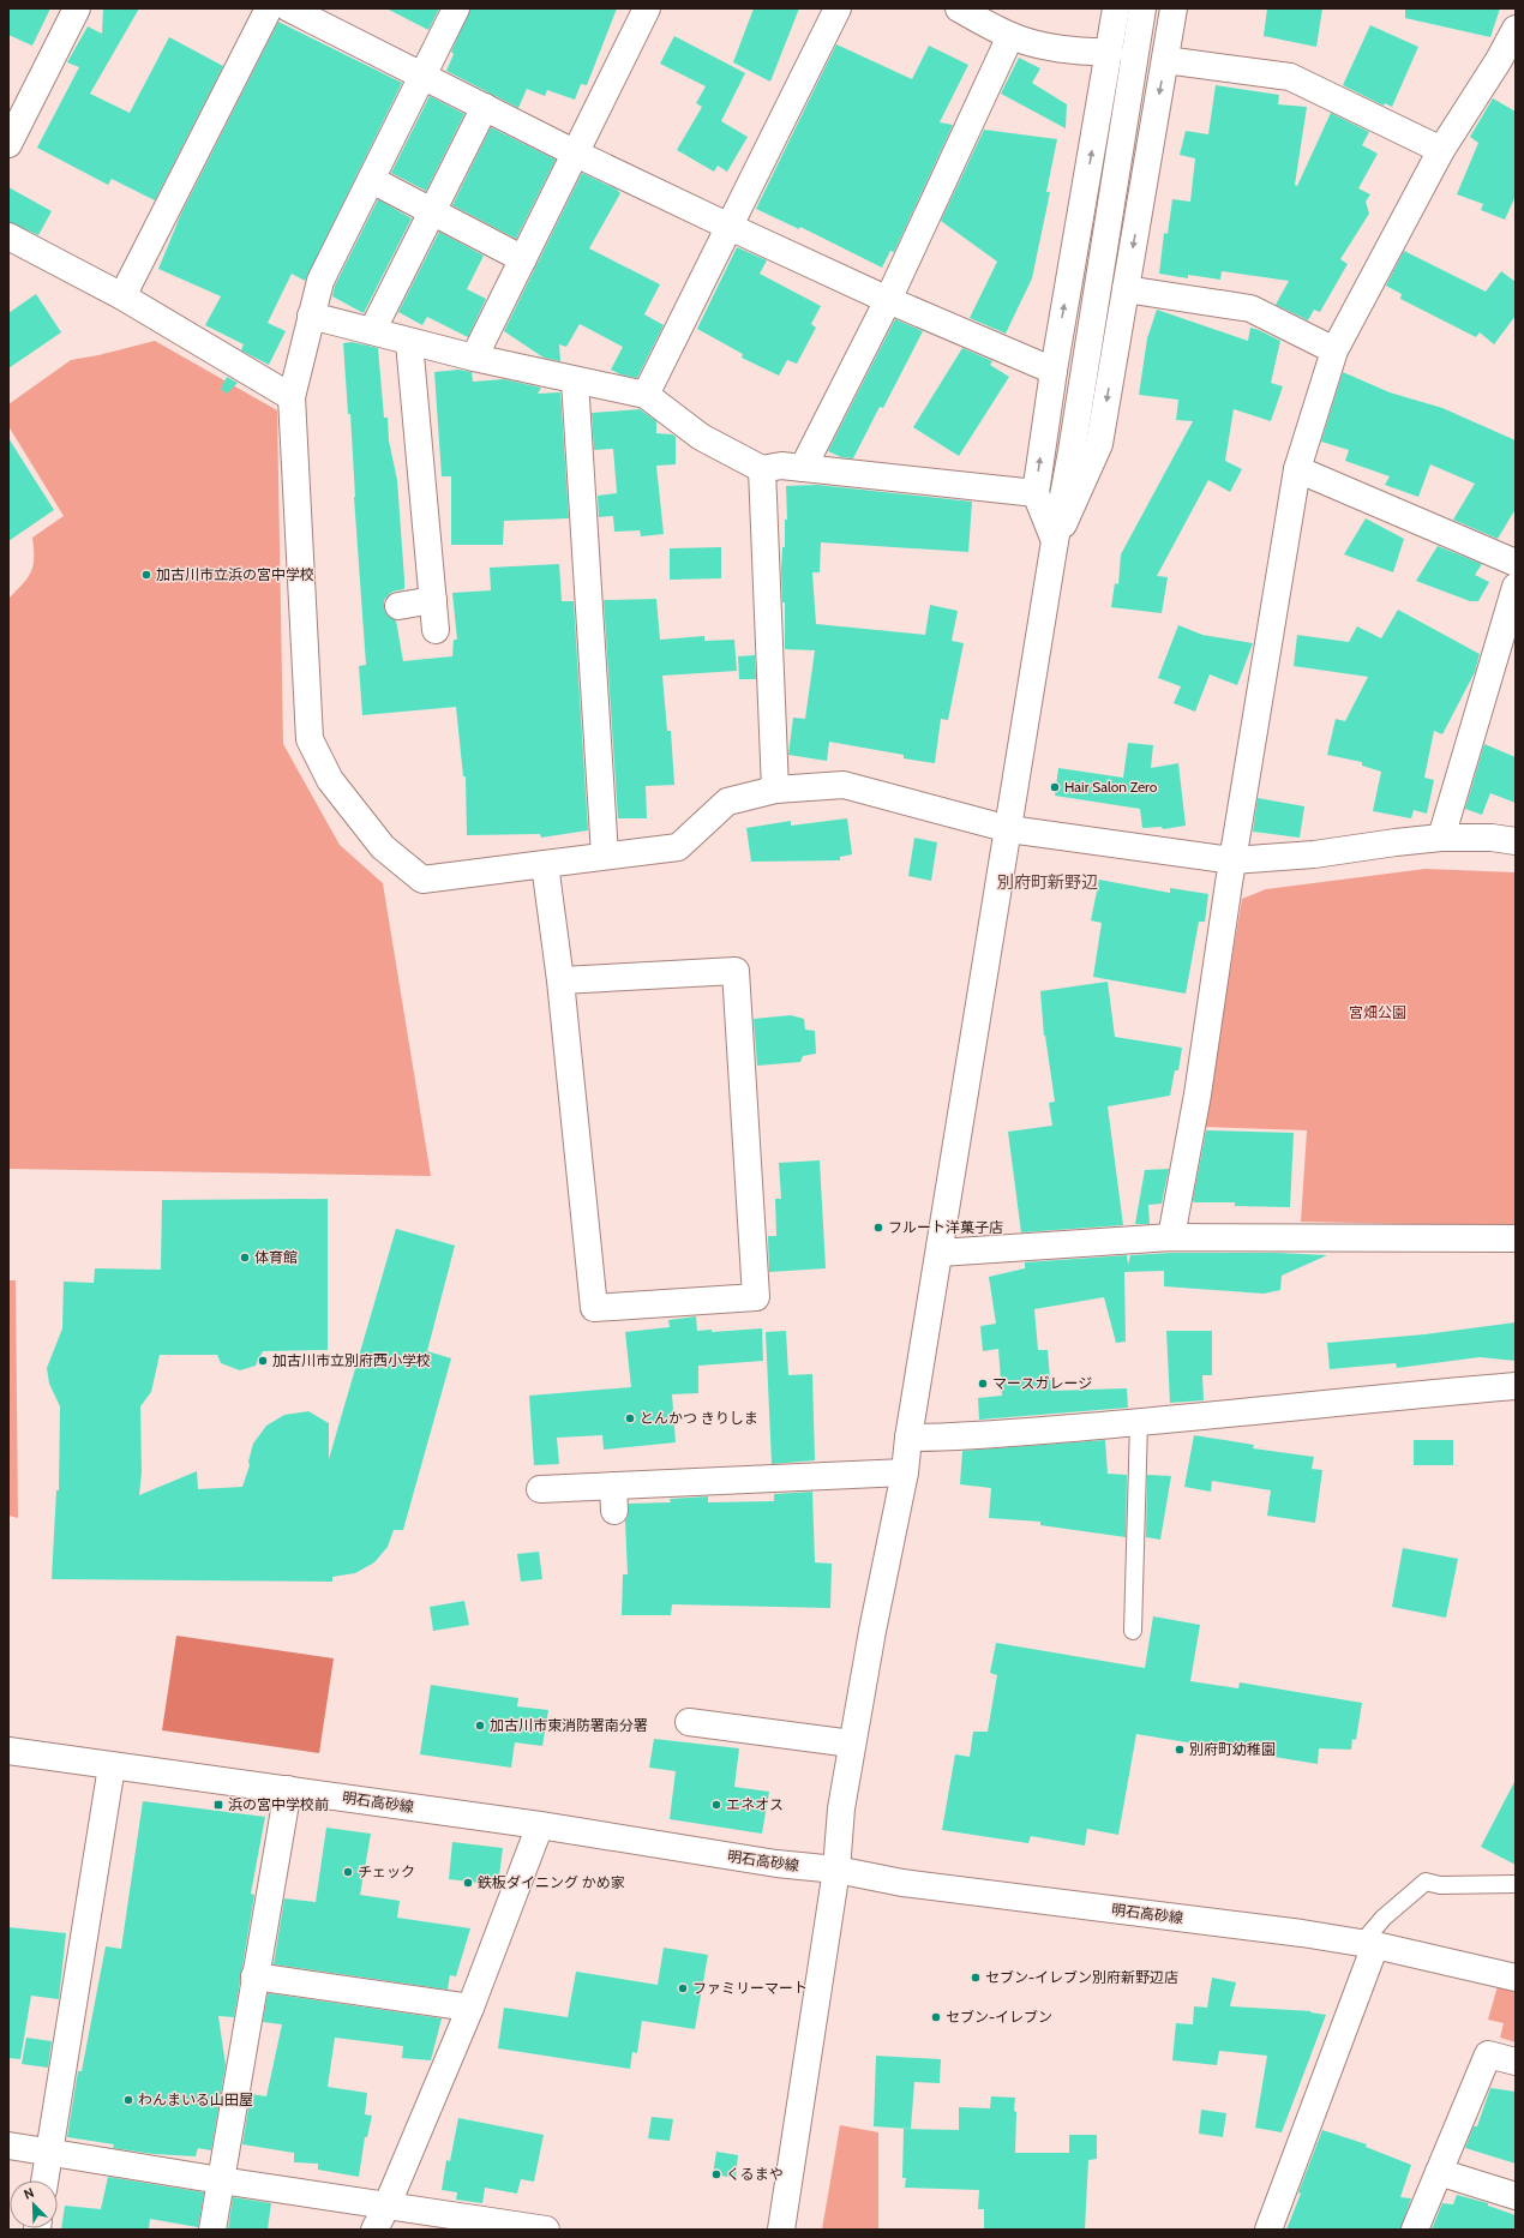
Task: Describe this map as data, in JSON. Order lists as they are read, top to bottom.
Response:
{
  "streets": {
    "street": ["明石高砂線"]
  },
  "districts": ["別府町新野辺"],
  "parks": ["宮畑公園"],
  "places": {
    "other": [
      "加古川市立浜の宮中学校",
      "Hair Salon Zero",
      "フルート洋菓子店",
      "体育館",
      "加古川市立別府西小学校",
      "マースガレージ",
      "とんかつ きりしま",
      "加古川市東消防署南分署",
      "別府町幼稚園",
      "エネオス",
      "チェック",
      "鉄板ダイニング かめ家",
      "セブン-イレブン別府新野辺店",
      "ファミリーマート",
      "セブン-イレブン",
      "わんまいる山田屋",
      "くるまや"
    ],
    "transit": ["浜の宮中学校前"]
  },
  "north": "top left"
}
